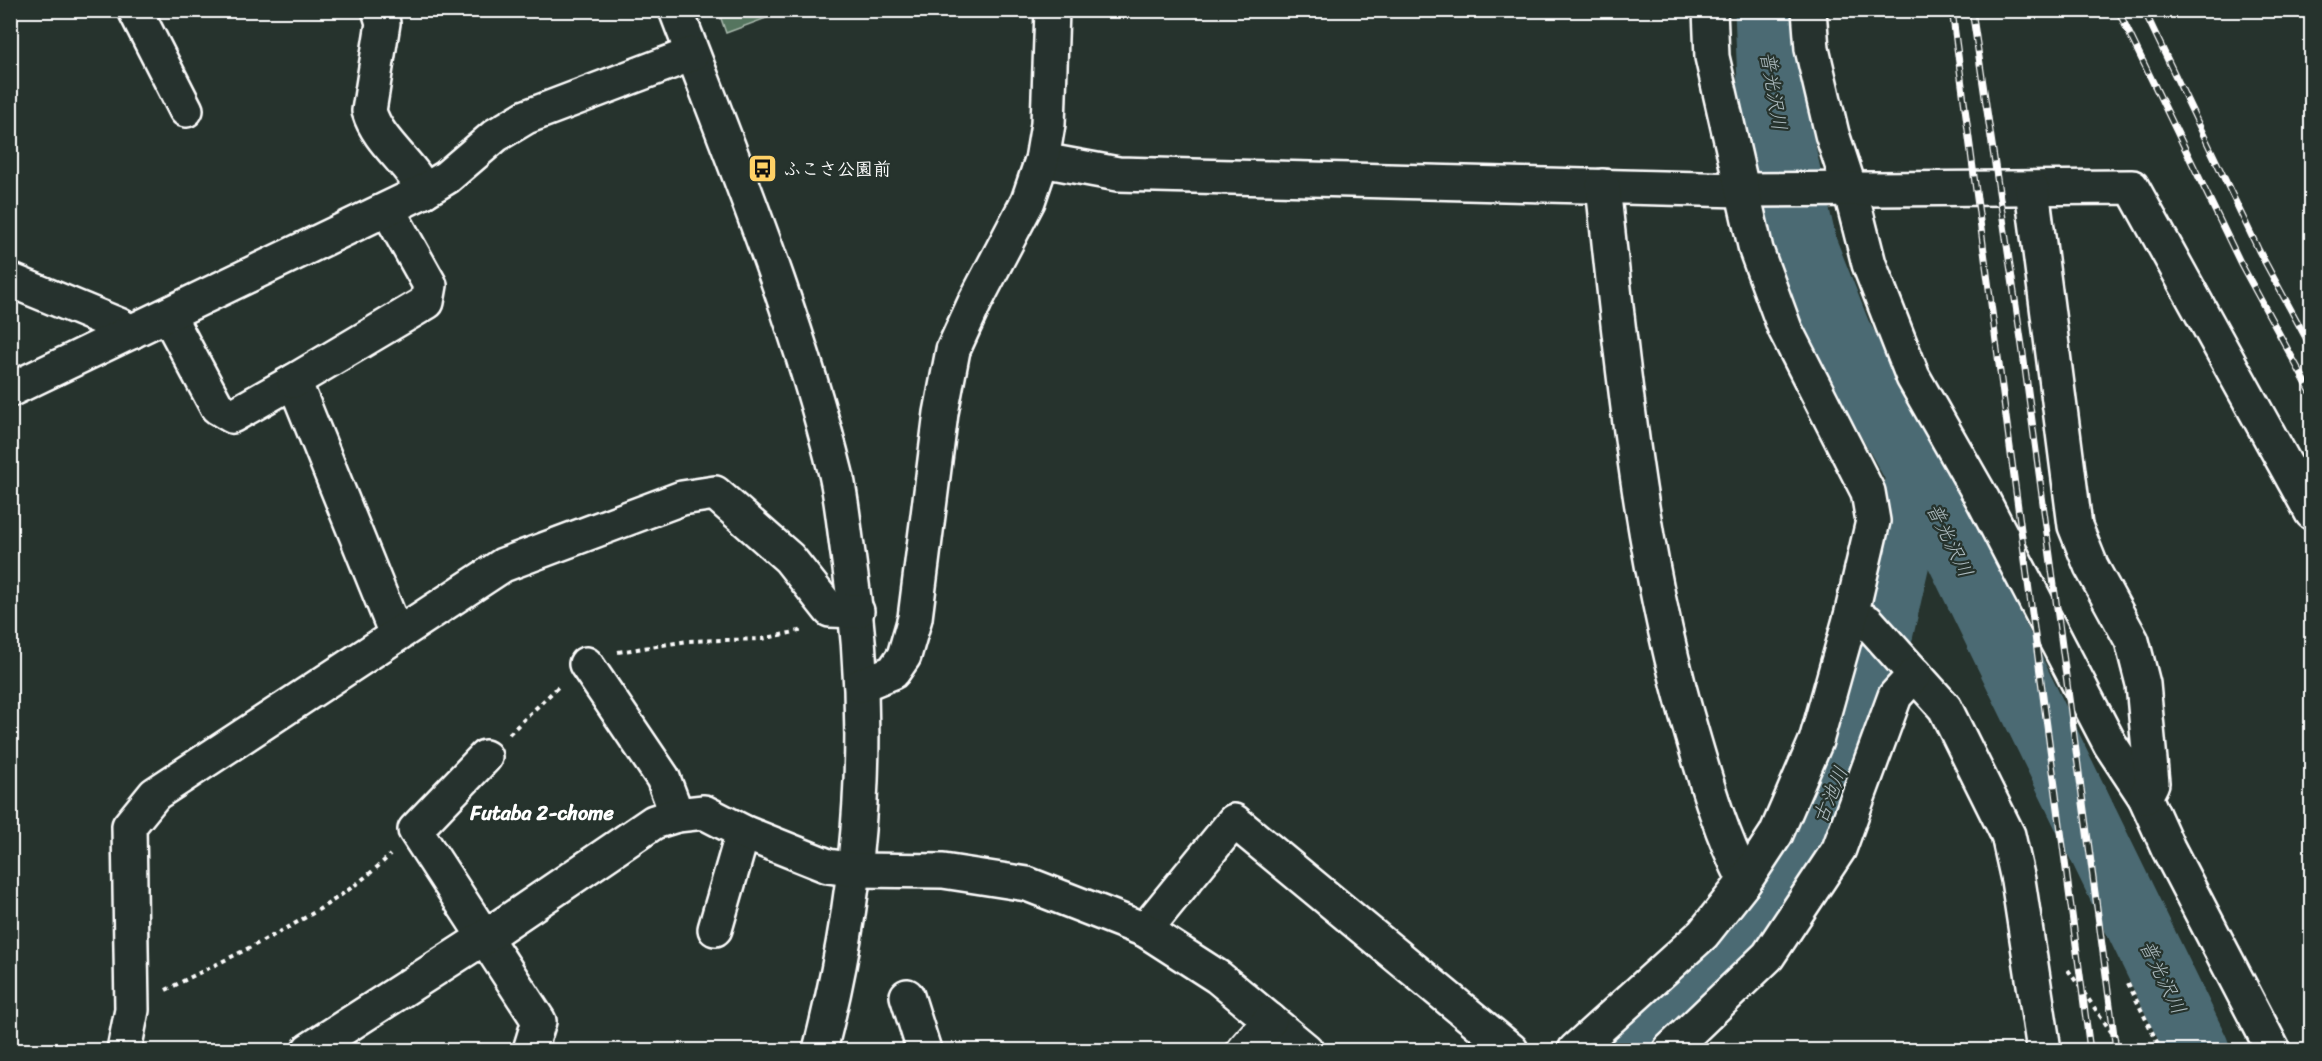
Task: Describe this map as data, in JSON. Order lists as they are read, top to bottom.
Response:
{
  "districts": ["Futaba 2-chome"],
  "water": ["普光沢川", "古池川"],
  "places": {
    "bus stop": ["ふこさ公園前"]
  }
}
